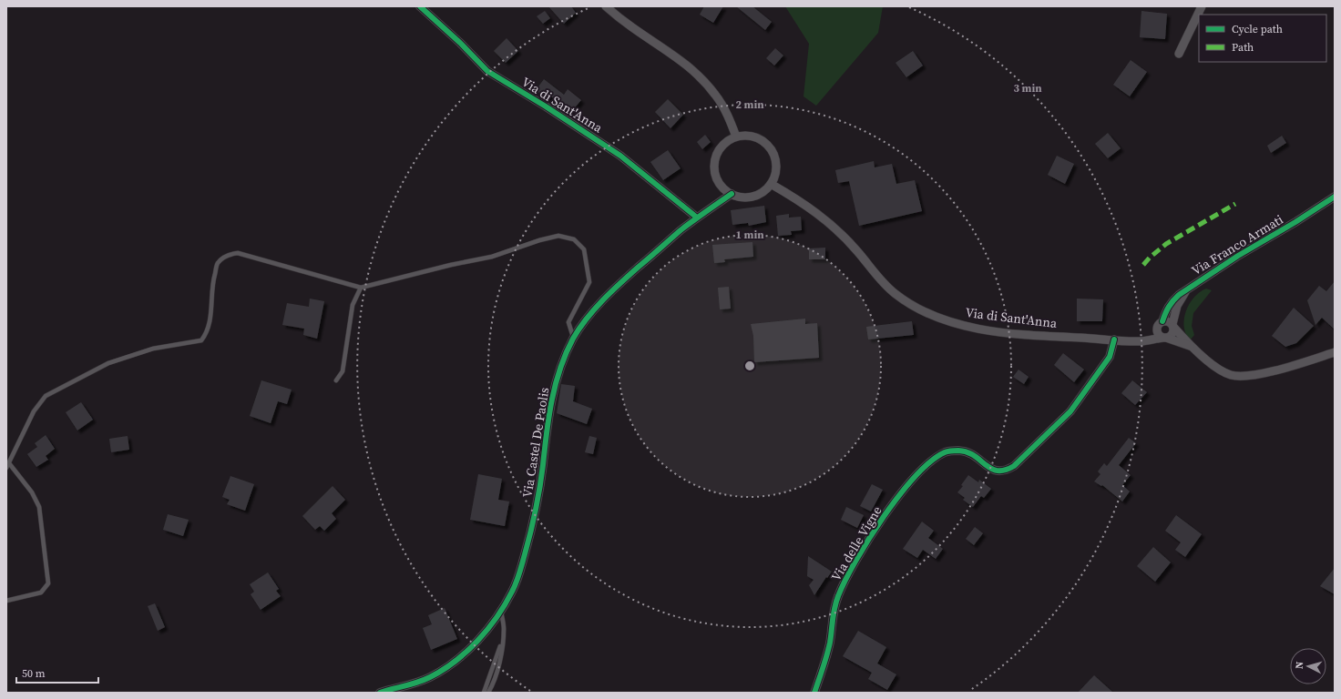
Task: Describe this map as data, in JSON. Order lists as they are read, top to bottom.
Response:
{
  "streets": {
    "street": [
      "Via di Sant'Anna",
      "Via Franco Armati",
      "Via Castel De Paolis",
      "Via delle Vigne"
    ]
  },
  "crossings": [
    ["Via di Sant'Anna", "Via Franco Armati"],
    ["Via di Sant'Anna", "Via Castel De Paolis"],
    ["Via di Sant'Anna", "Via delle Vigne"]
  ],
  "legend": ["Cycle path", "Path"],
  "scale_bar": "50 m",
  "north": "left",
  "rings": ["3 min", "2 min", "1 min"]
}
